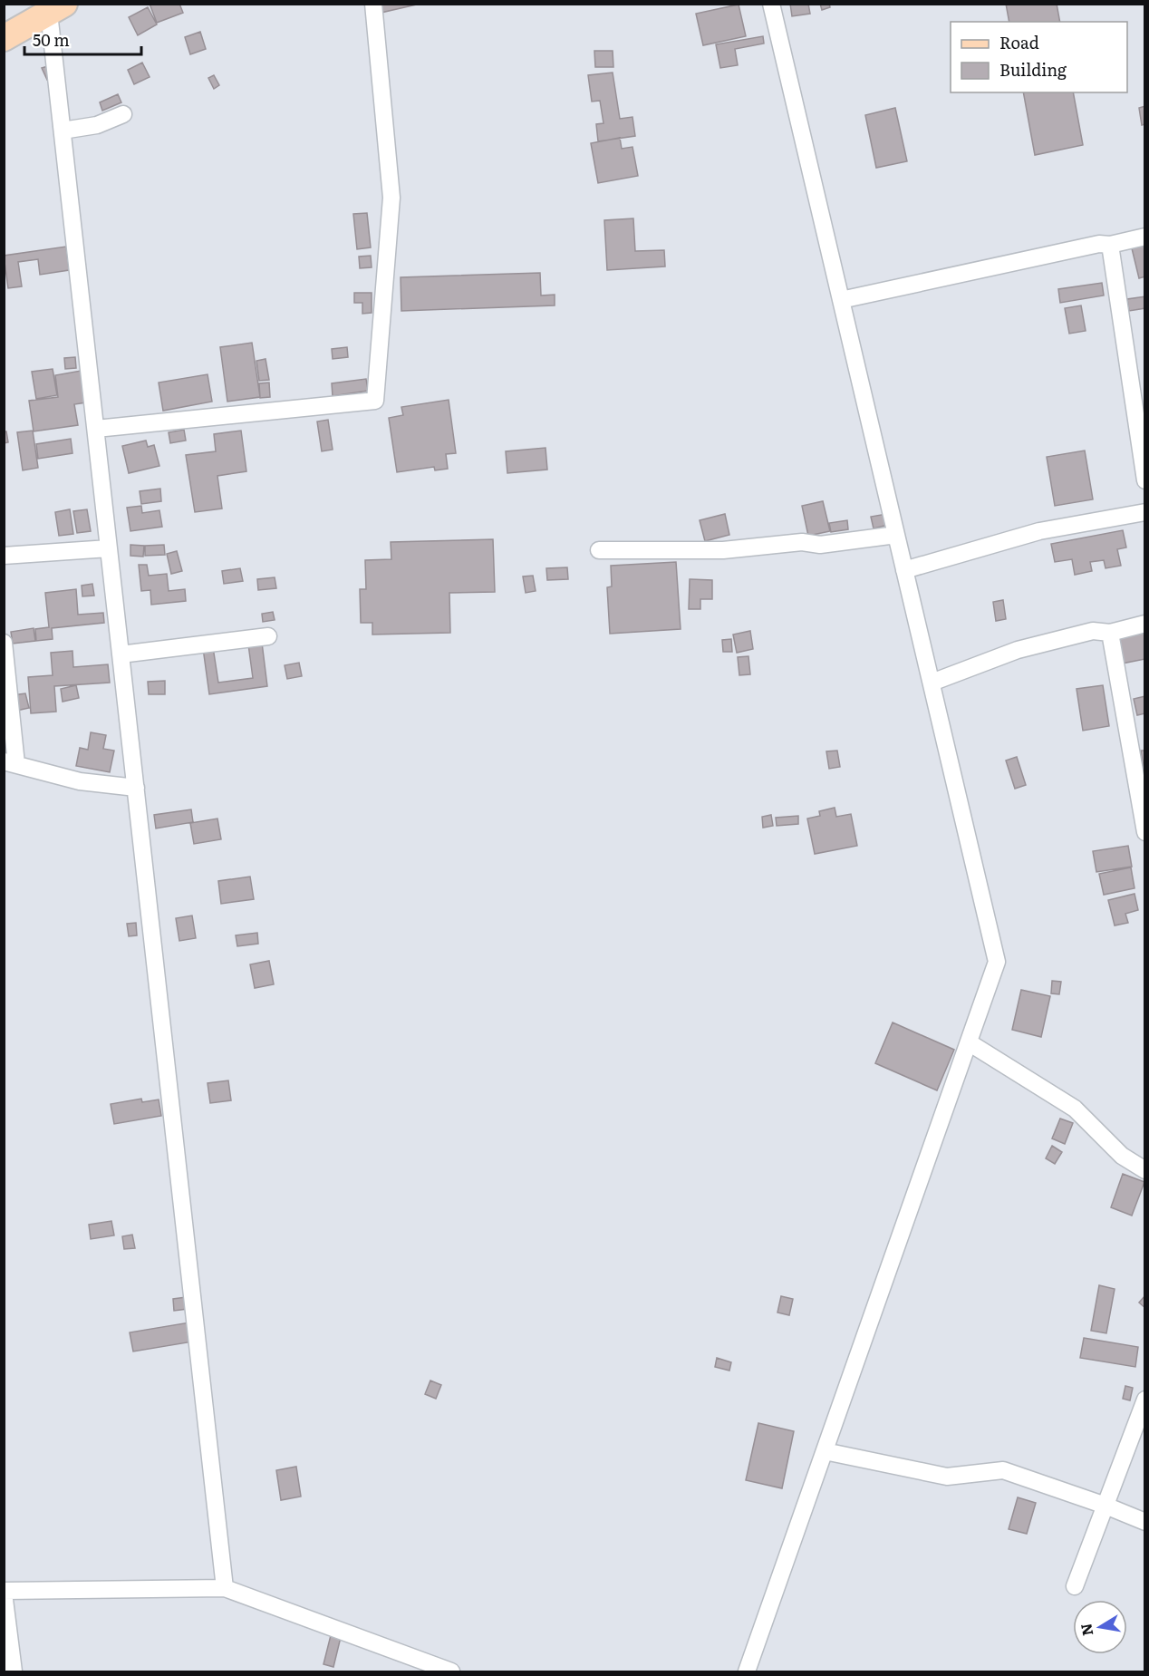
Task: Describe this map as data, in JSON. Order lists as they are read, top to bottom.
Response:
{
  "legend": ["Road", "Building"],
  "scale_bar": "50 m",
  "north": "left"
}
